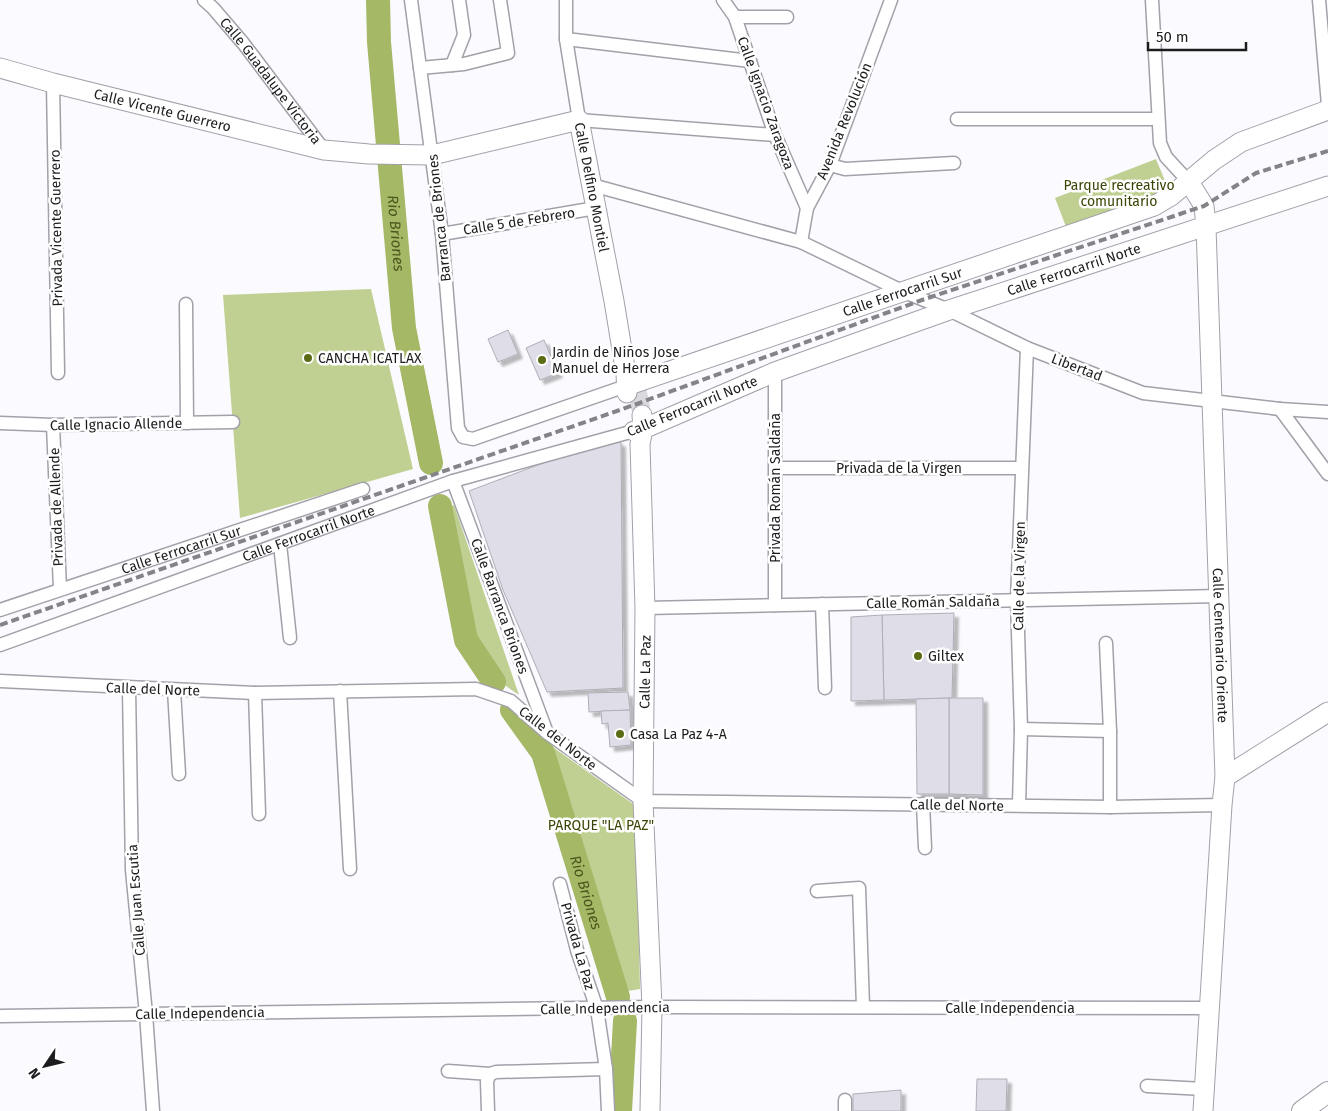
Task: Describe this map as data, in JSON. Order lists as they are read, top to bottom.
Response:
{
  "streets": {
    "main road": [
      "Calle Guadalupe Victoria",
      "Calle Vicente Guerrero",
      "Calle Delfino Montiel",
      "Calle Ferrocarril Norte",
      "Calle Ferrocarril Sur",
      "Calle Centenario Oriente",
      "Calle La Paz"
    ],
    "street": [
      "Calle Ignacio Zaragoza",
      "Avenida Revolución",
      "Barranca de Briones",
      "Calle 5 de Febrero",
      "Privada Vicente Guerrero",
      "Libertad",
      "Calle Ignacio Allende",
      "Privada de la Virgen",
      "Privada Román Saldaña",
      "Privada de Allende",
      "Calle de la Virgen",
      "Calle Román Saldaña",
      "Calle Barranca Briones",
      "Calle del Norte",
      "Calle Juan Escutia",
      "Privada La Paz",
      "Calle Independencia"
    ]
  },
  "crossings": [
    ["Calle Guadalupe Victoria", "Calle Vicente Guerrero"],
    ["Calle Guadalupe Victoria", "Calle Delfino Montiel"],
    ["Calle Guadalupe Victoria", "Barranca de Briones"],
    ["Calle Ignacio Zaragoza", "Avenida Revolución"],
    ["Calle Vicente Guerrero", "Privada Vicente Guerrero"],
    ["Avenida Revolución", "Libertad"],
    ["Calle Delfino Montiel", "Calle 5 de Febrero"],
    ["Calle Delfino Montiel", "Calle Ferrocarril Sur"],
    ["Calle Delfino Montiel", "Libertad"],
    ["Barranca de Briones", "Calle 5 de Febrero"],
    ["Barranca de Briones", "Calle Ferrocarril Sur"],
    ["Calle Ferrocarril Norte", "Libertad"],
    ["Calle Ferrocarril Norte", "Privada Román Saldaña"],
    ["Calle Ferrocarril Norte", "Calle Barranca Briones"],
    ["Calle Ferrocarril Norte", "Calle Centenario Oriente"],
    ["Calle Ferrocarril Norte", "Calle La Paz"],
    ["Calle Ferrocarril Sur", "Libertad"],
    ["Calle Ferrocarril Sur", "Privada de Allende"],
    ["Calle Ferrocarril Sur", "Calle Centenario Oriente"],
    ["Libertad", "Calle de la Virgen"],
    ["Libertad", "Calle Centenario Oriente"],
    ["Calle Ignacio Allende", "Privada de Allende"],
    ["Privada de la Virgen", "Privada Román Saldaña"],
    ["Privada de la Virgen", "Calle de la Virgen"],
    ["Privada Román Saldaña", "Calle Román Saldaña"],
    ["Calle de la Virgen", "Calle Román Saldaña"],
    ["Calle de la Virgen", "Calle del Norte"],
    ["Calle Román Saldaña", "Calle Centenario Oriente"],
    ["Calle Román Saldaña", "Calle La Paz"],
    ["Calle Barranca Briones", "Calle del Norte"],
    ["Calle Centenario Oriente", "Calle del Norte"],
    ["Calle Centenario Oriente", "Calle Independencia"],
    ["Calle La Paz", "Calle del Norte"],
    ["Calle La Paz", "Calle Independencia"],
    ["Calle del Norte", "Calle Juan Escutia"],
    ["Calle Juan Escutia", "Calle Independencia"],
    ["Privada La Paz", "Calle Independencia"]
  ],
  "water": ["Rio Briones"],
  "parks": ["Parque recreativo comunitario", "PARQUE \"LA PAZ\""],
  "places": [
    "CANCHA ICATLAX",
    "Jardin de Niños Jose Manuel de Herrera",
    "Giltex",
    "Casa La Paz 4-A"
  ],
  "scale_bar": "50 m",
  "north": "bottom left"
}
